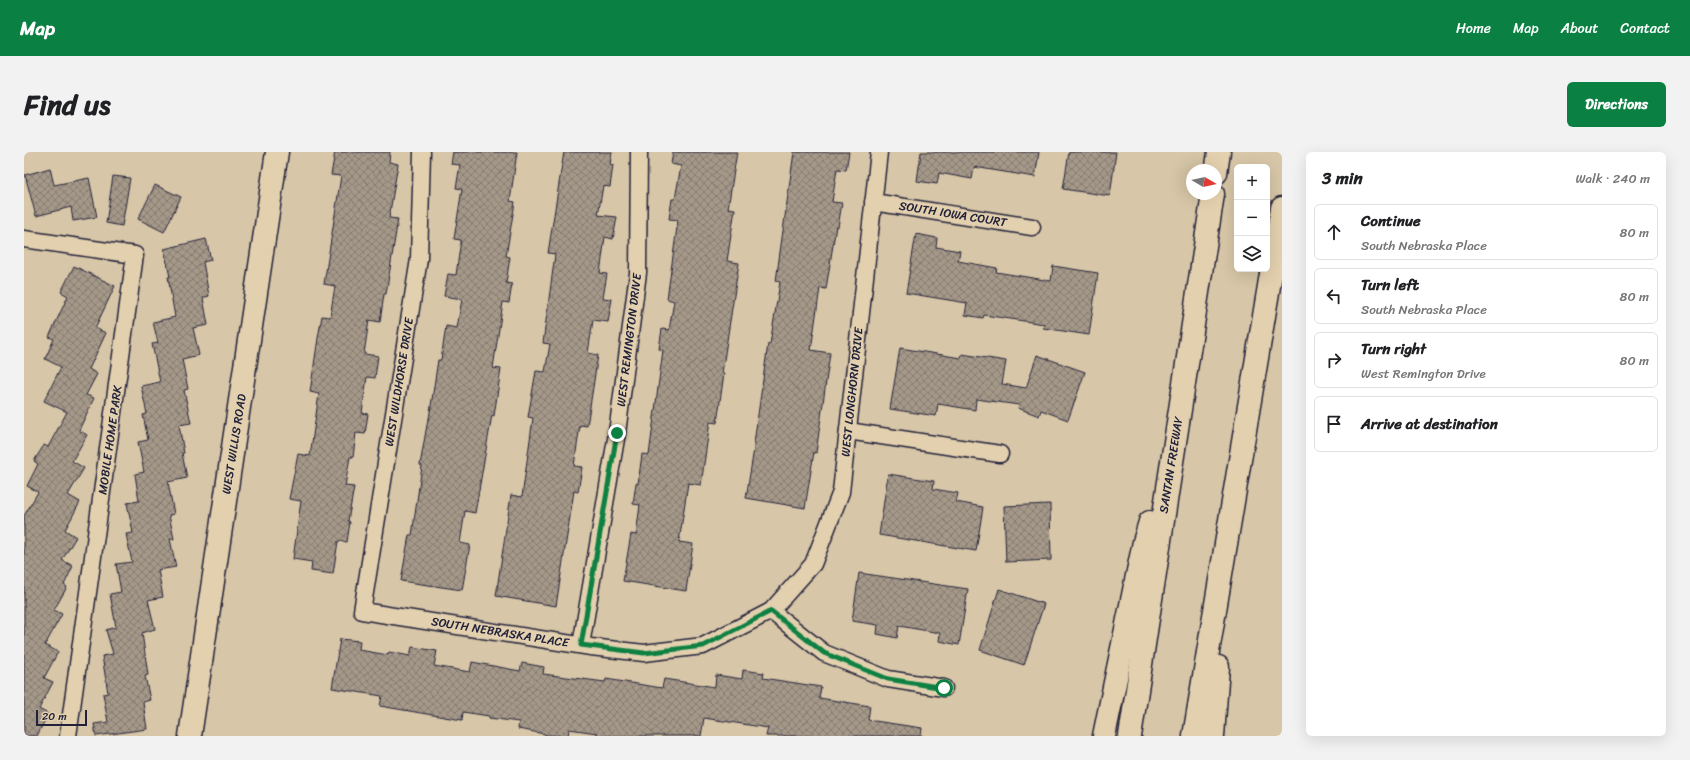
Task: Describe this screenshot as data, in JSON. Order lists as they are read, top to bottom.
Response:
{
  "streets": {
    "main road": ["WEST WILLIS ROAD", "SANTAN FREEWAY"],
    "street": [
      "SOUTH IOWA COURT",
      "WEST REMINGTON DRIVE",
      "WEST WILDHORSE DRIVE",
      "WEST LONGHORN DRIVE",
      "MOBILE HOME PARK",
      "SOUTH NEBRASKA PLACE"
    ]
  },
  "crossings": [
    ["SOUTH IOWA COURT", "WEST LONGHORN DRIVE"],
    ["WEST REMINGTON DRIVE", "SOUTH NEBRASKA PLACE"],
    ["WEST WILDHORSE DRIVE", "SOUTH NEBRASKA PLACE"],
    ["WEST LONGHORN DRIVE", "SOUTH NEBRASKA PLACE"]
  ],
  "scale_bar": "20 m",
  "north": "right",
  "page": {
    "header": "Map",
    "nav": [
      "Home",
      "Map",
      "About",
      "Contact"
    ],
    "title": "Find us",
    "buttons": "Directions",
    "heading": ["3 min", "Walk · 240 m"],
    "map_buttons": ["+", "−"],
    "list": [
      ["Continue", "South Nebraska Place", "80 m"],
      ["Turn left", "South Nebraska Place", "80 m"],
      ["Turn right", "West Remington Drive", "80 m"],
      "Arrive at destination"
    ],
    "scale": "20 m"
  }
}
